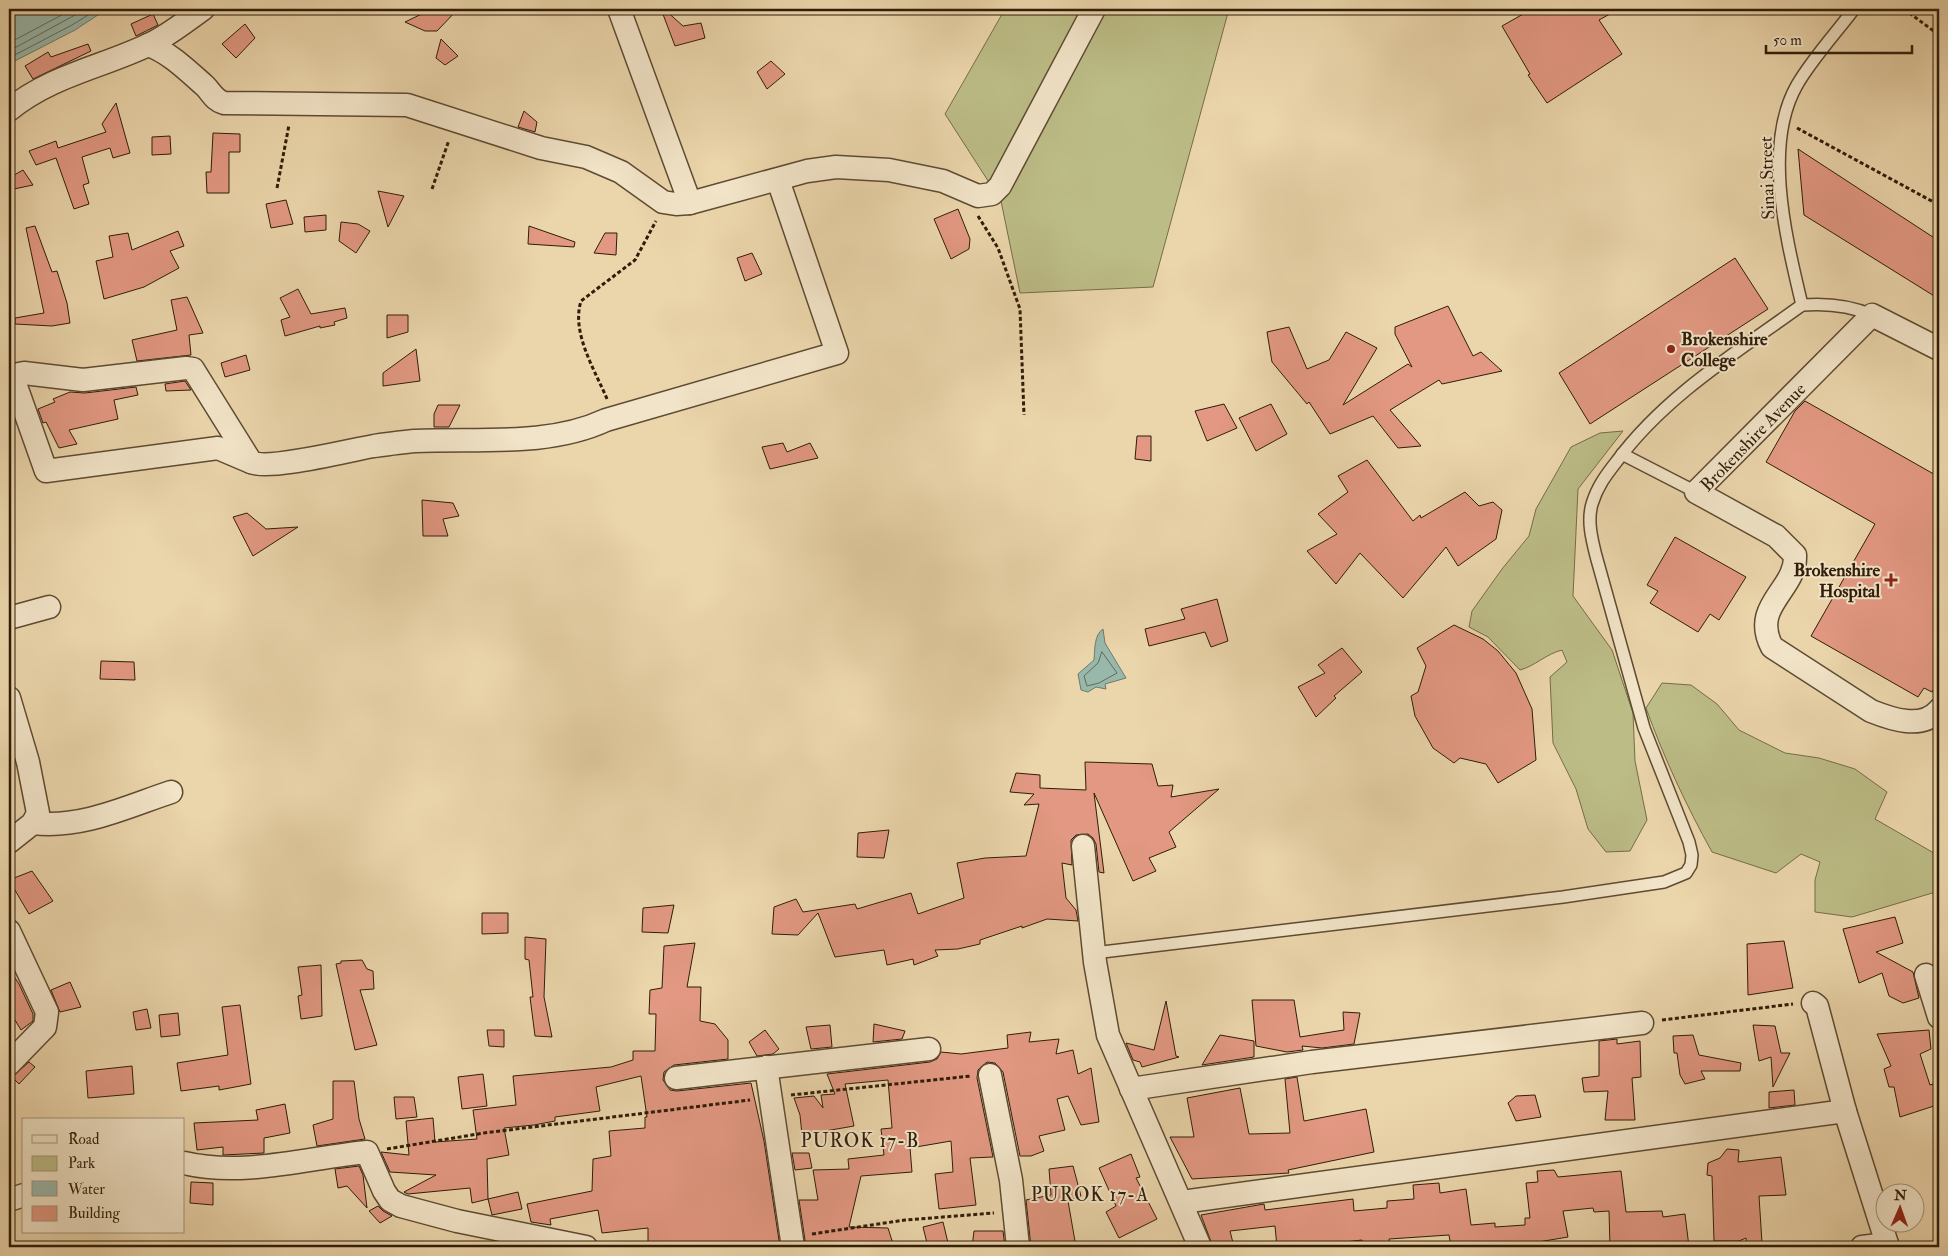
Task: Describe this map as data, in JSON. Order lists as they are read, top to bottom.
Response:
{
  "streets": {
    "street": ["Brokenshire Avenue"],
    "lane": ["Sinai Street"]
  },
  "districts": ["PUROK 17-B", "PUROK 17-A"],
  "places": {
    "other": ["Brokenshire College"],
    "health": ["Brokenshire Hospital"]
  },
  "legend": [
    "Road",
    "Park",
    "Water",
    "Building"
  ],
  "scale_bar": "50 m",
  "north": "top"
}
